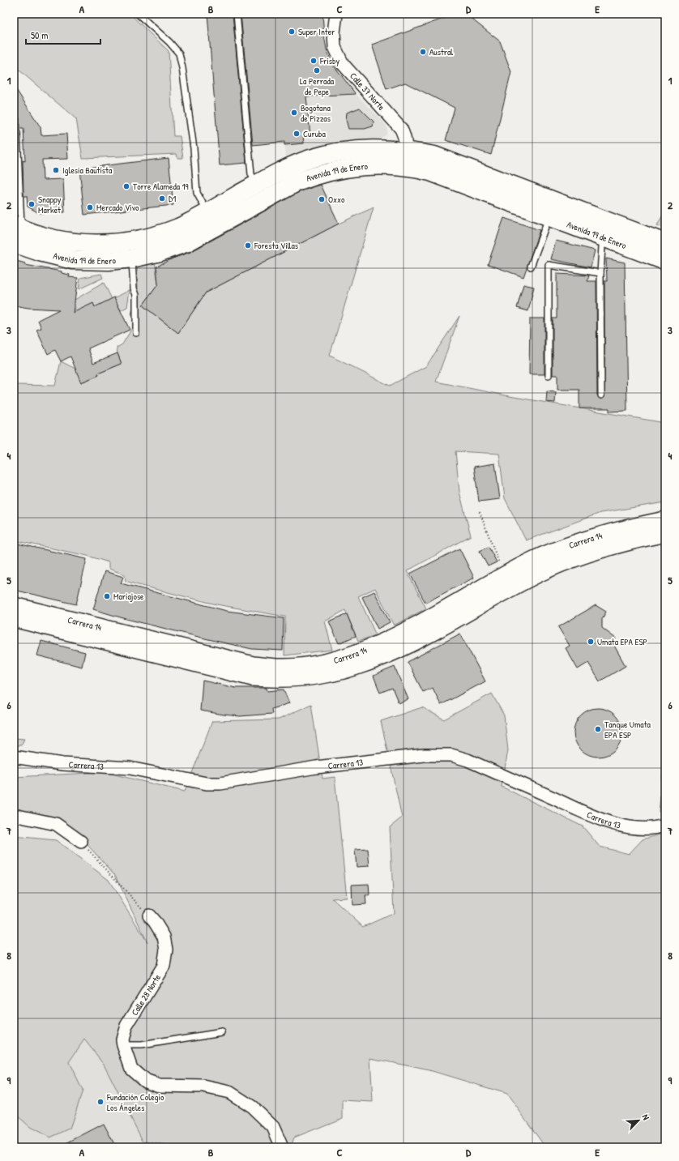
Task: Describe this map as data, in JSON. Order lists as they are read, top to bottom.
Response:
{
  "streets": {
    "main road": ["Avenida 19 de Enero", "Carrera 14"],
    "street": ["Calle 37 Norte", "Carrera 13", "Calle 28 Norte"]
  },
  "crossings": [
    ["Calle 37 Norte", "Avenida 19 de Enero"]
  ],
  "places": [
    "Super Inter",
    "Austral",
    "Frisby",
    "La Perrada de Pepe",
    "Bogotana de Pizzas",
    "Curuba",
    "Iglesia Bautista",
    "Torre Alameda 19",
    "D1",
    "Oxxo",
    "Snappy Market",
    "Mercado Vivo",
    "Foresta Villas",
    "Mariajose",
    "Umata EPA ESP",
    "Tanque Umata EPA ESP",
    "Fundación Colegio Los Ángeles"
  ],
  "scale_bar": "50 m",
  "north": "top right",
  "grid": {
    "columns": [
      "A",
      "B",
      "C",
      "D",
      "E"
    ],
    "rows": [
      "1",
      "2",
      "3",
      "4",
      "5",
      "6",
      "7",
      "8",
      "9"
    ]
  }
}
